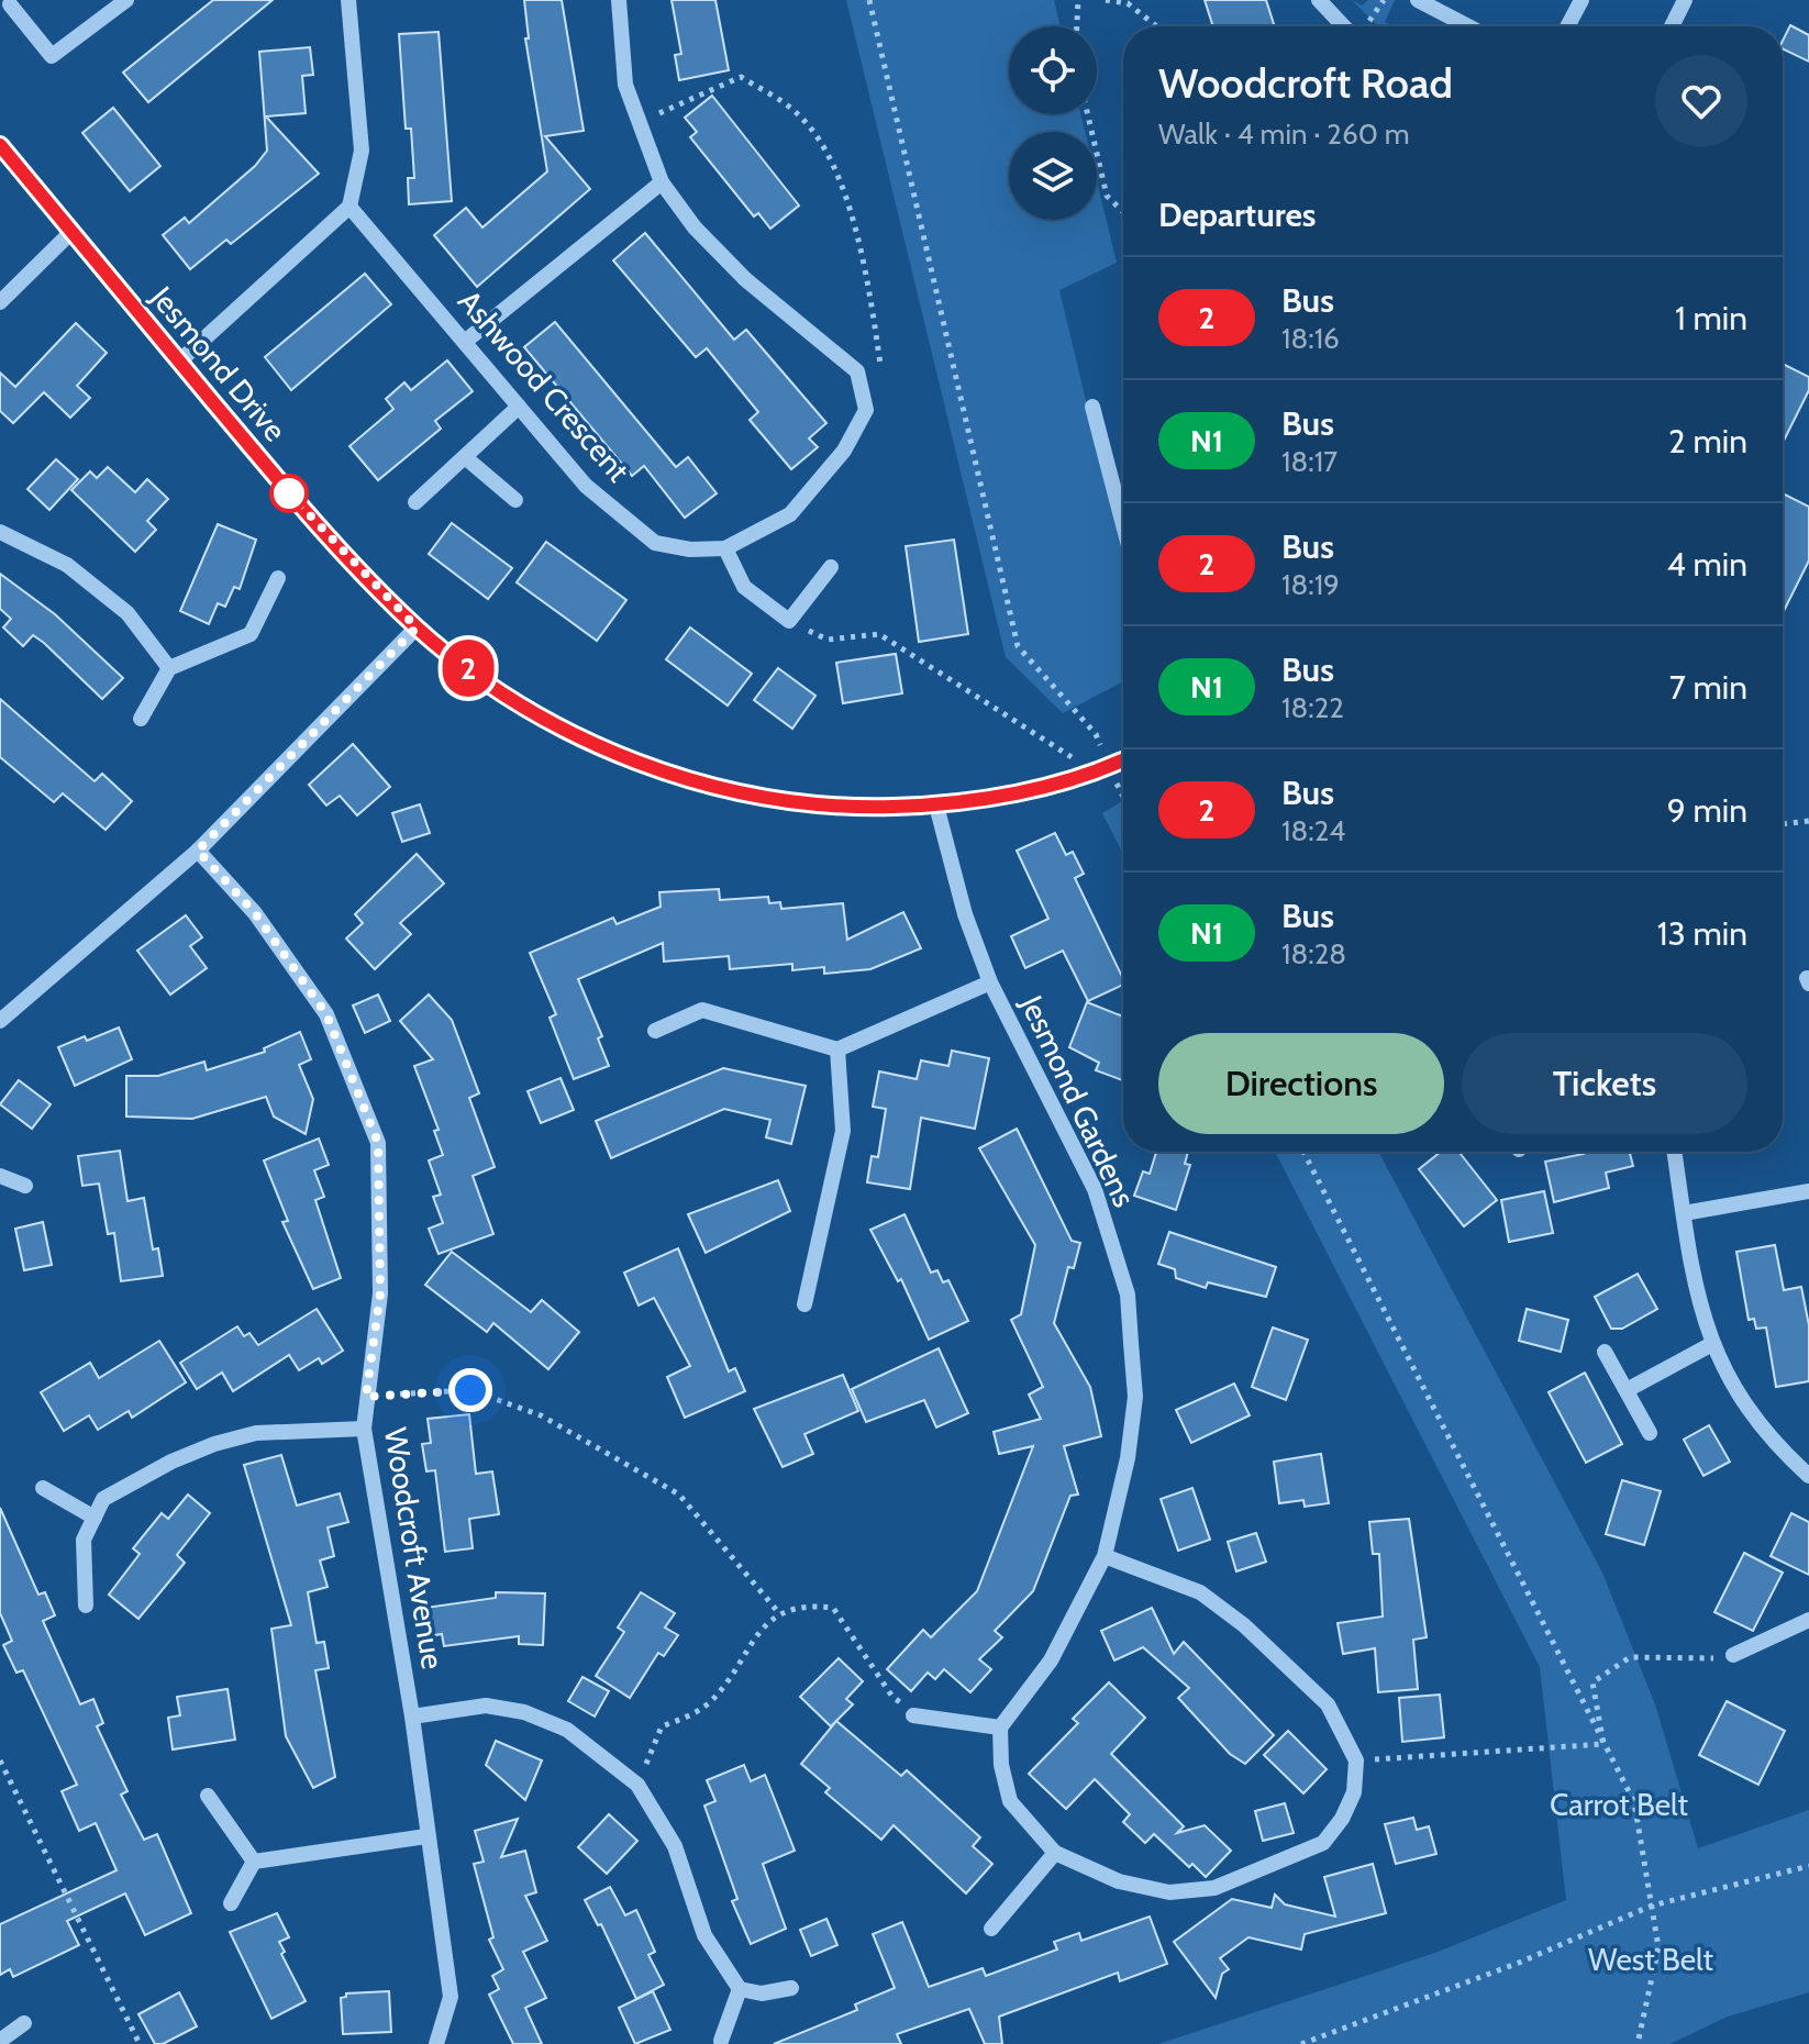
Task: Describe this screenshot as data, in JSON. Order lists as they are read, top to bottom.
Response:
{
  "streets": {
    "street": [
      "Jesmond Drive",
      "Ashwood Crescent",
      "Jesmond Gardens",
      "Woodcroft Avenue"
    ]
  },
  "crossings": [
    ["Jesmond Drive", "Jesmond Gardens"]
  ],
  "parks": ["Carrot Belt", "West Belt"],
  "lines": ["bus line 2"],
  "page": {
    "on_map": "2",
    "heading": [
      ["Woodcroft Road", "Walk · 4 min · 260 m"],
      "Departures"
    ],
    "list": [
      {
        "mark": "2",
        "name": "Bus",
        "note": "18:16",
        "value": "1 min"
      },
      {
        "mark": "N1",
        "name": "Bus",
        "note": "18:17",
        "value": "2 min"
      },
      {
        "mark": "2",
        "name": "Bus",
        "note": "18:19",
        "value": "4 min"
      },
      {
        "mark": "N1",
        "name": "Bus",
        "note": "18:22",
        "value": "7 min"
      },
      {
        "mark": "2",
        "name": "Bus",
        "note": "18:24",
        "value": "9 min"
      },
      {
        "mark": "N1",
        "name": "Bus",
        "note": "18:28",
        "value": "13 min"
      }
    ],
    "buttons": ["Directions", "Tickets"]
  }
}
